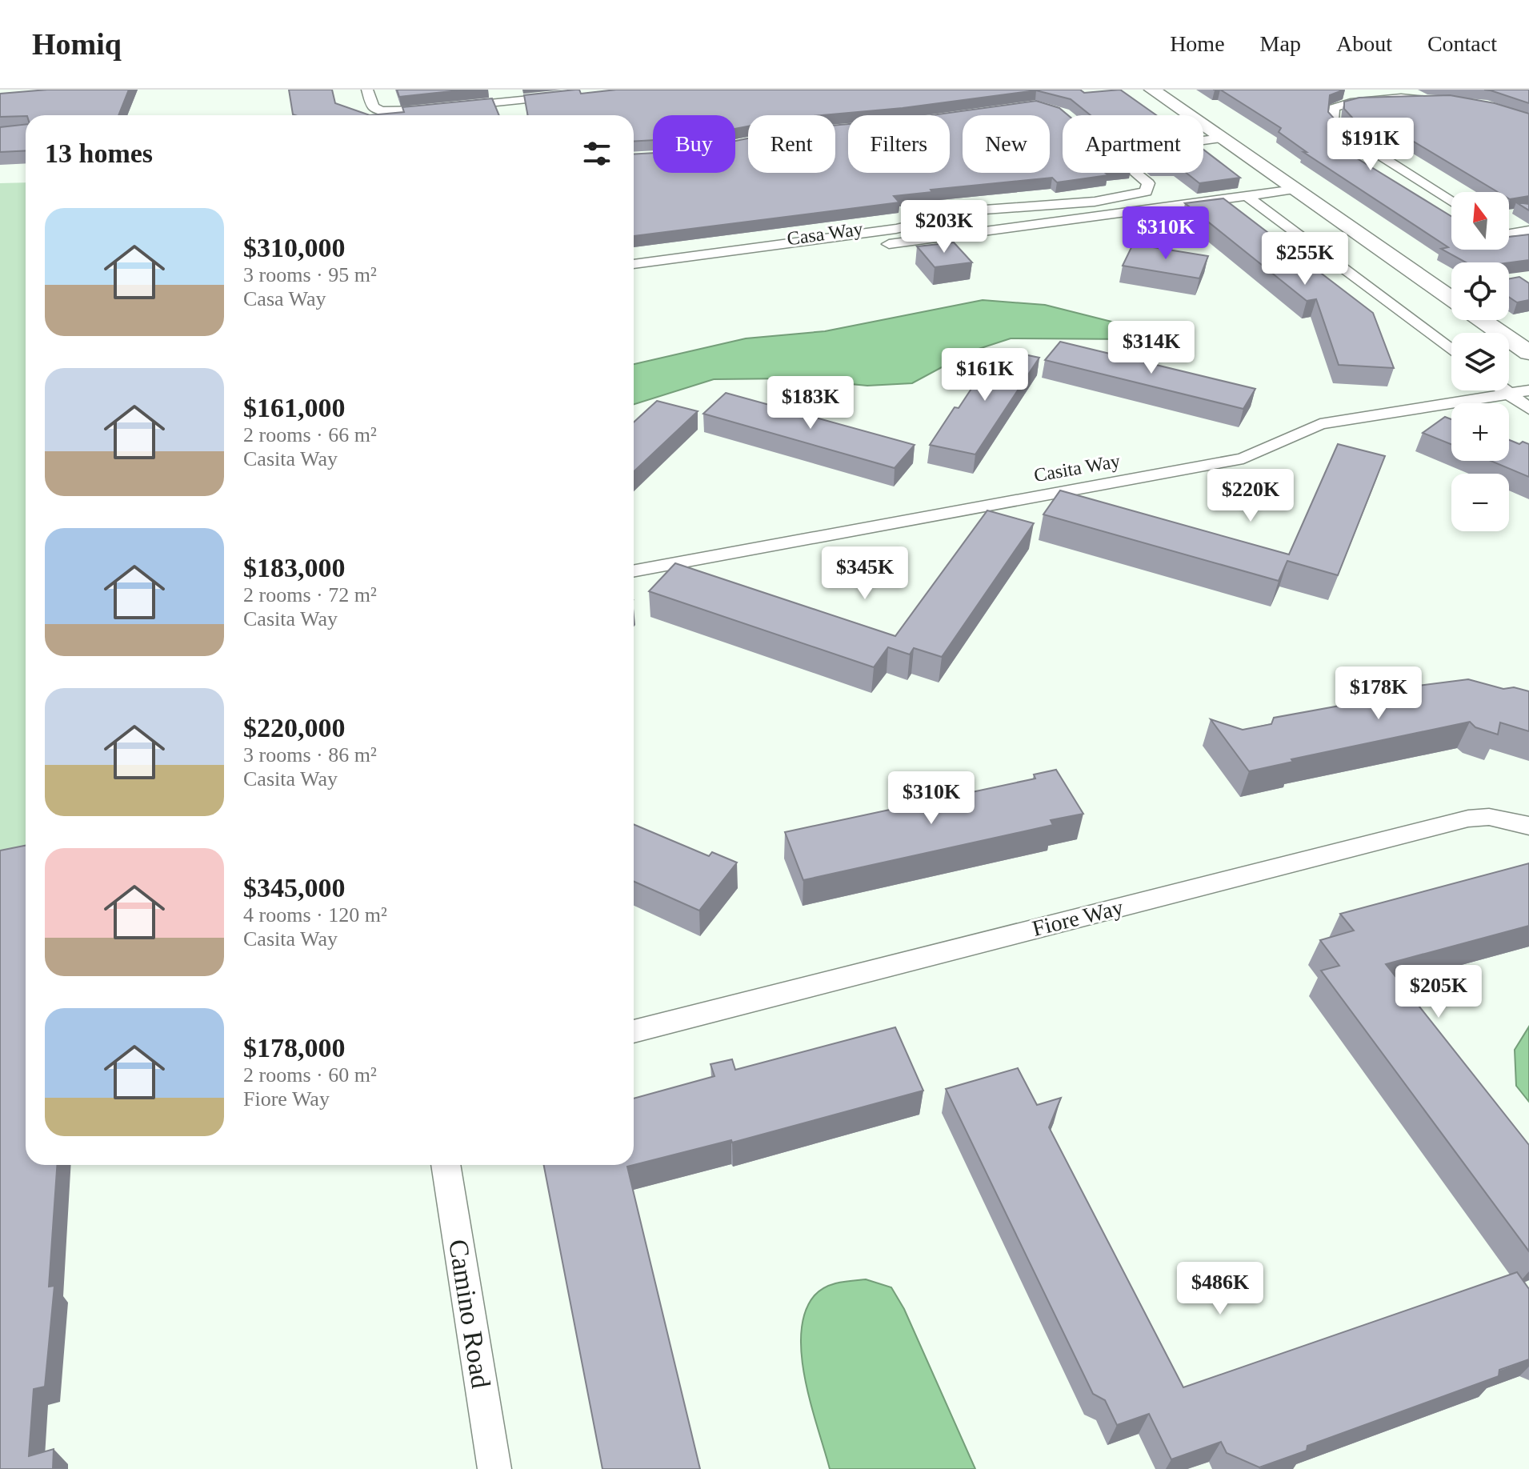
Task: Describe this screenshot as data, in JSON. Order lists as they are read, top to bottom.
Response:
{
  "streets": {
    "street": [
      "Casa Way",
      "Casita Way",
      "Fiore Way",
      "Camino Road"
    ]
  },
  "north": "top",
  "page": {
    "header": "Homiq",
    "nav": [
      "Home",
      "Map",
      "About",
      "Contact"
    ],
    "chip": [
      "Buy",
      "Rent",
      "Filters",
      "New",
      "Apartment"
    ],
    "heading": "13 homes",
    "price": [
      "$191K",
      "$203K",
      "$310K",
      "$255K",
      "$314K",
      "$161K",
      "$183K",
      "$220K",
      "$345K",
      "$178K",
      "$310K",
      "$205K",
      "$486K"
    ],
    "map_buttons": ["+", "−"],
    "list": [
      {
        "name": "$310,000",
        "note": "3 rooms · 95 m² · Casa Way"
      },
      {
        "name": "$161,000",
        "note": "2 rooms · 66 m² · Casita Way"
      },
      {
        "name": "$183,000",
        "note": "2 rooms · 72 m² · Casita Way"
      },
      {
        "name": "$220,000",
        "note": "3 rooms · 86 m² · Casita Way"
      },
      {
        "name": "$345,000",
        "note": "4 rooms · 120 m² · Casita Way"
      },
      {
        "name": "$178,000",
        "note": "2 rooms · 60 m² · Fiore Way"
      }
    ]
  }
}
